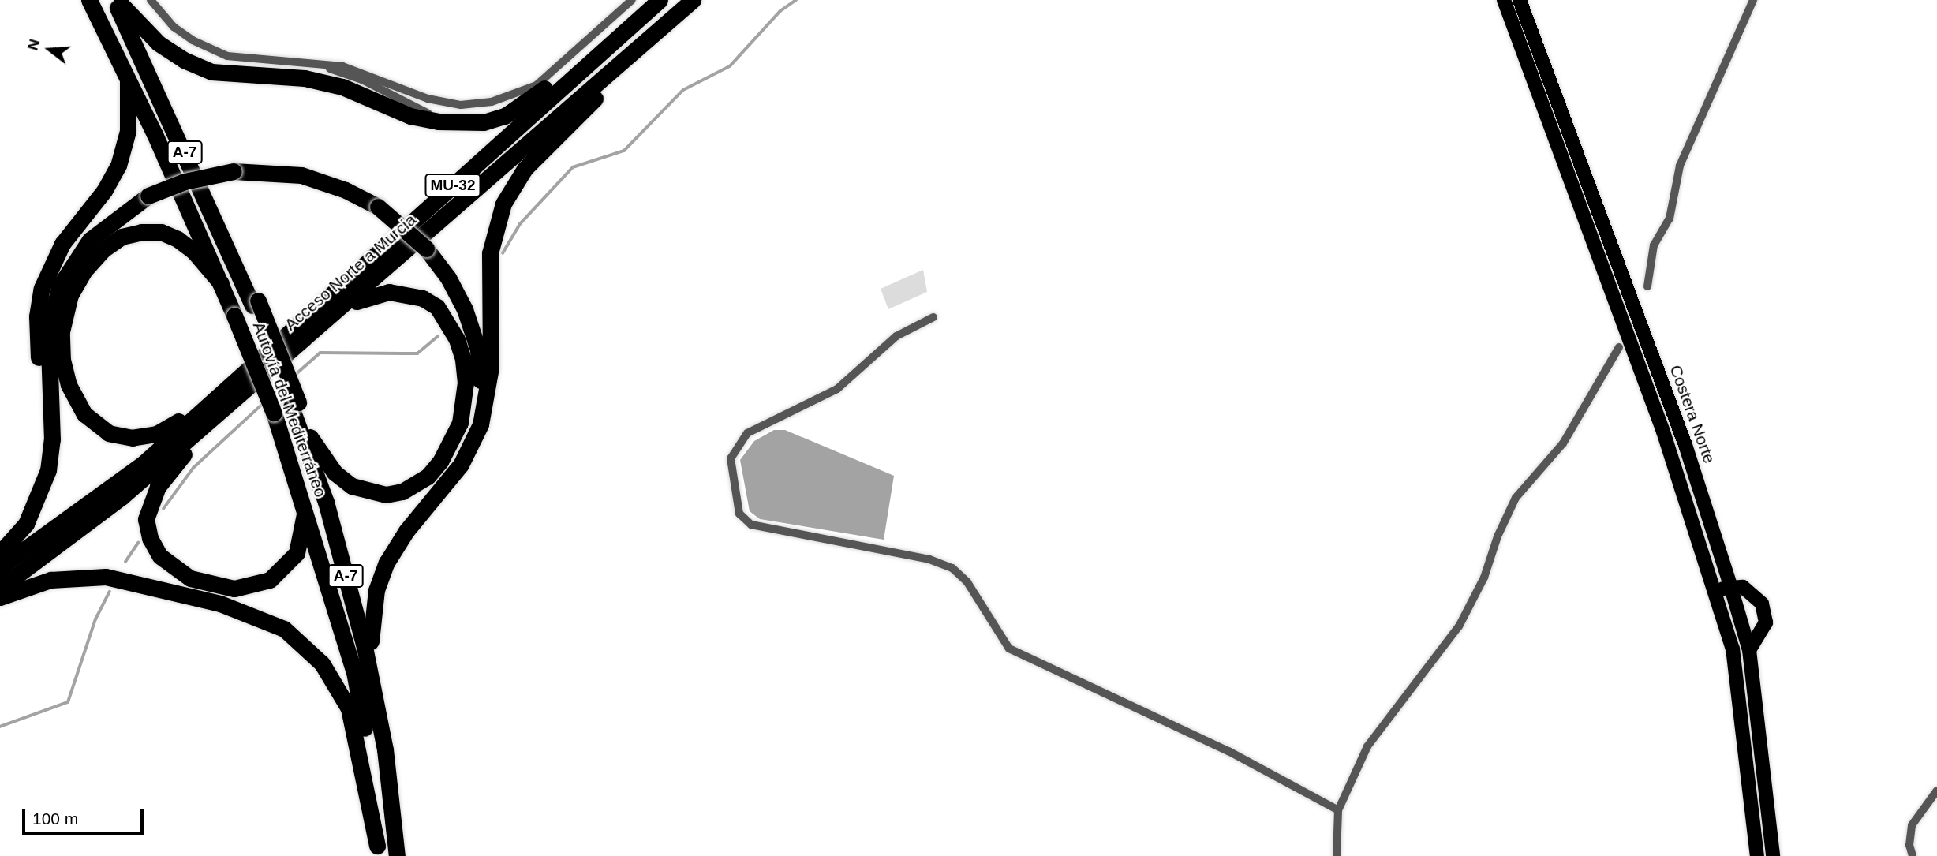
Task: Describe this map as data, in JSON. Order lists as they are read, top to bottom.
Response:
{
  "streets": {
    "highway": [
      "A-7",
      "MU-32",
      "Acceso Norte a Murcia",
      "Autovía del Mediterráneo"
    ],
    "main road": ["Costera Norte"]
  },
  "scale_bar": "100 m",
  "north": "left"
}
